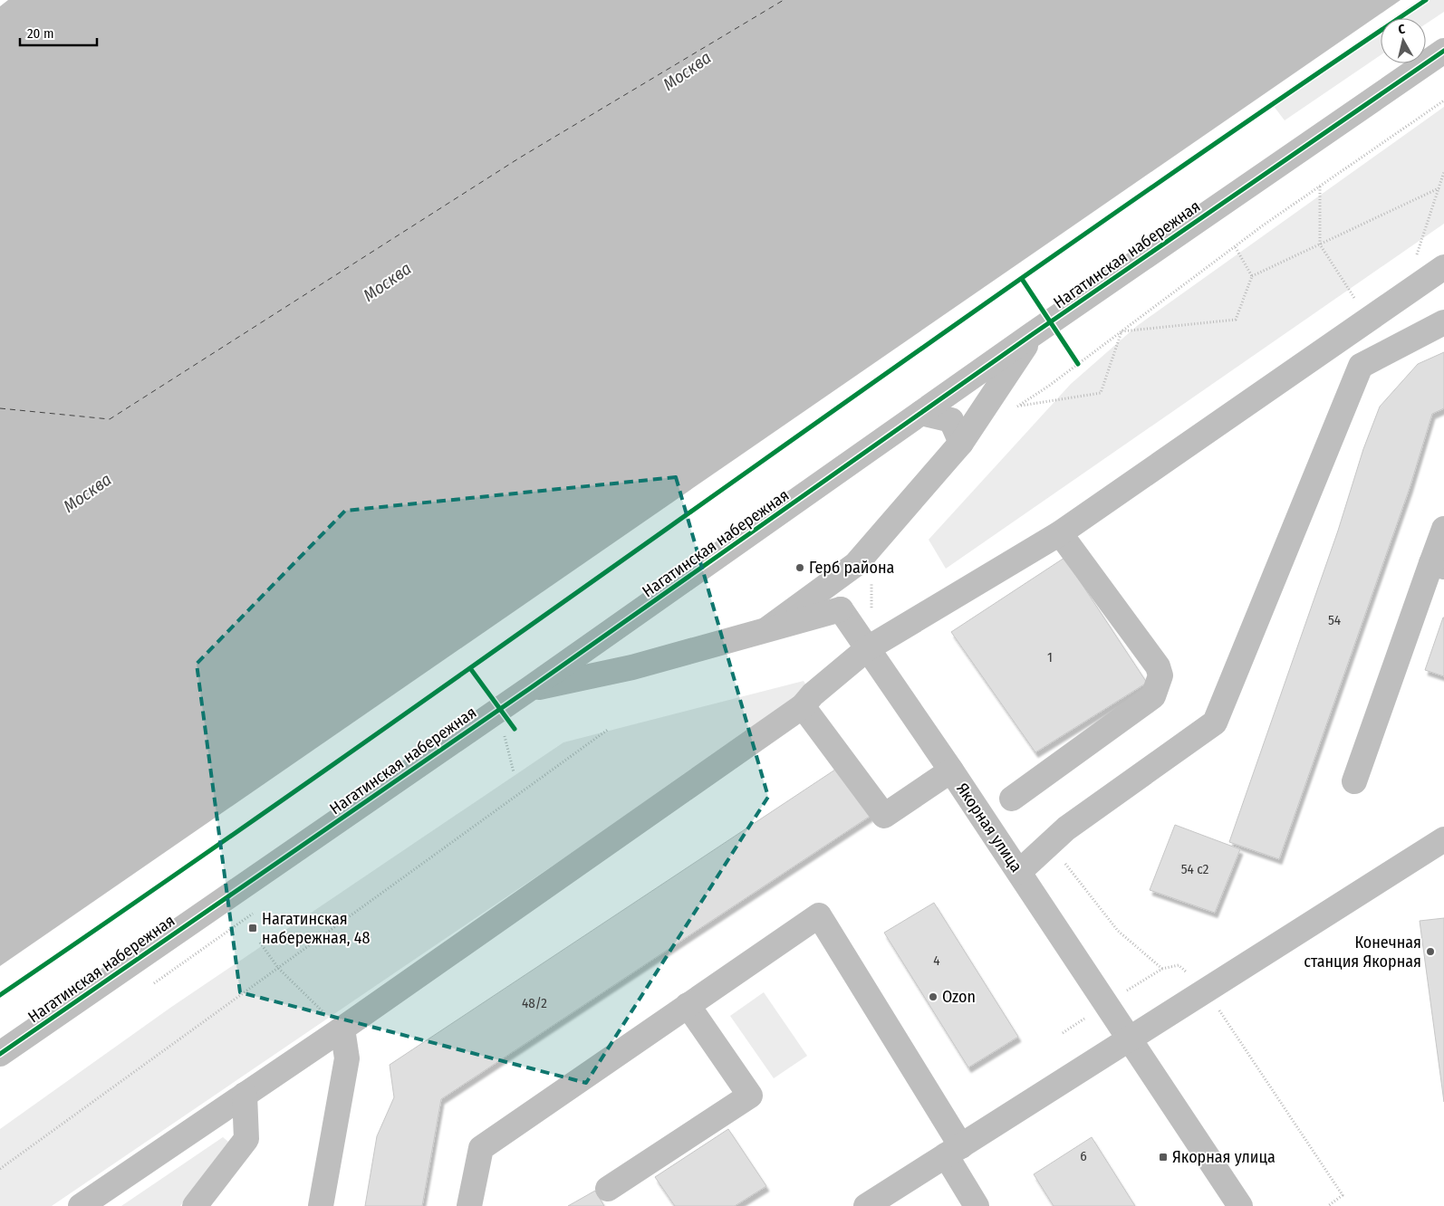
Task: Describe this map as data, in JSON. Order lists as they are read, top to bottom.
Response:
{
  "streets": {
    "street": ["Нагатинская набережная", "Якорная улица"]
  },
  "water": ["Москва"],
  "places": {
    "other": ["Герб района", "Конечная станция Якорная", "Ozon"],
    "transit": ["Нагатинская набережная, 48", "Якорная улица"]
  },
  "house_numbers": [
    "54",
    "1",
    "54 с2",
    "4",
    "48/2",
    "6"
  ],
  "scale_bar": "20 m",
  "north": "top"
}
